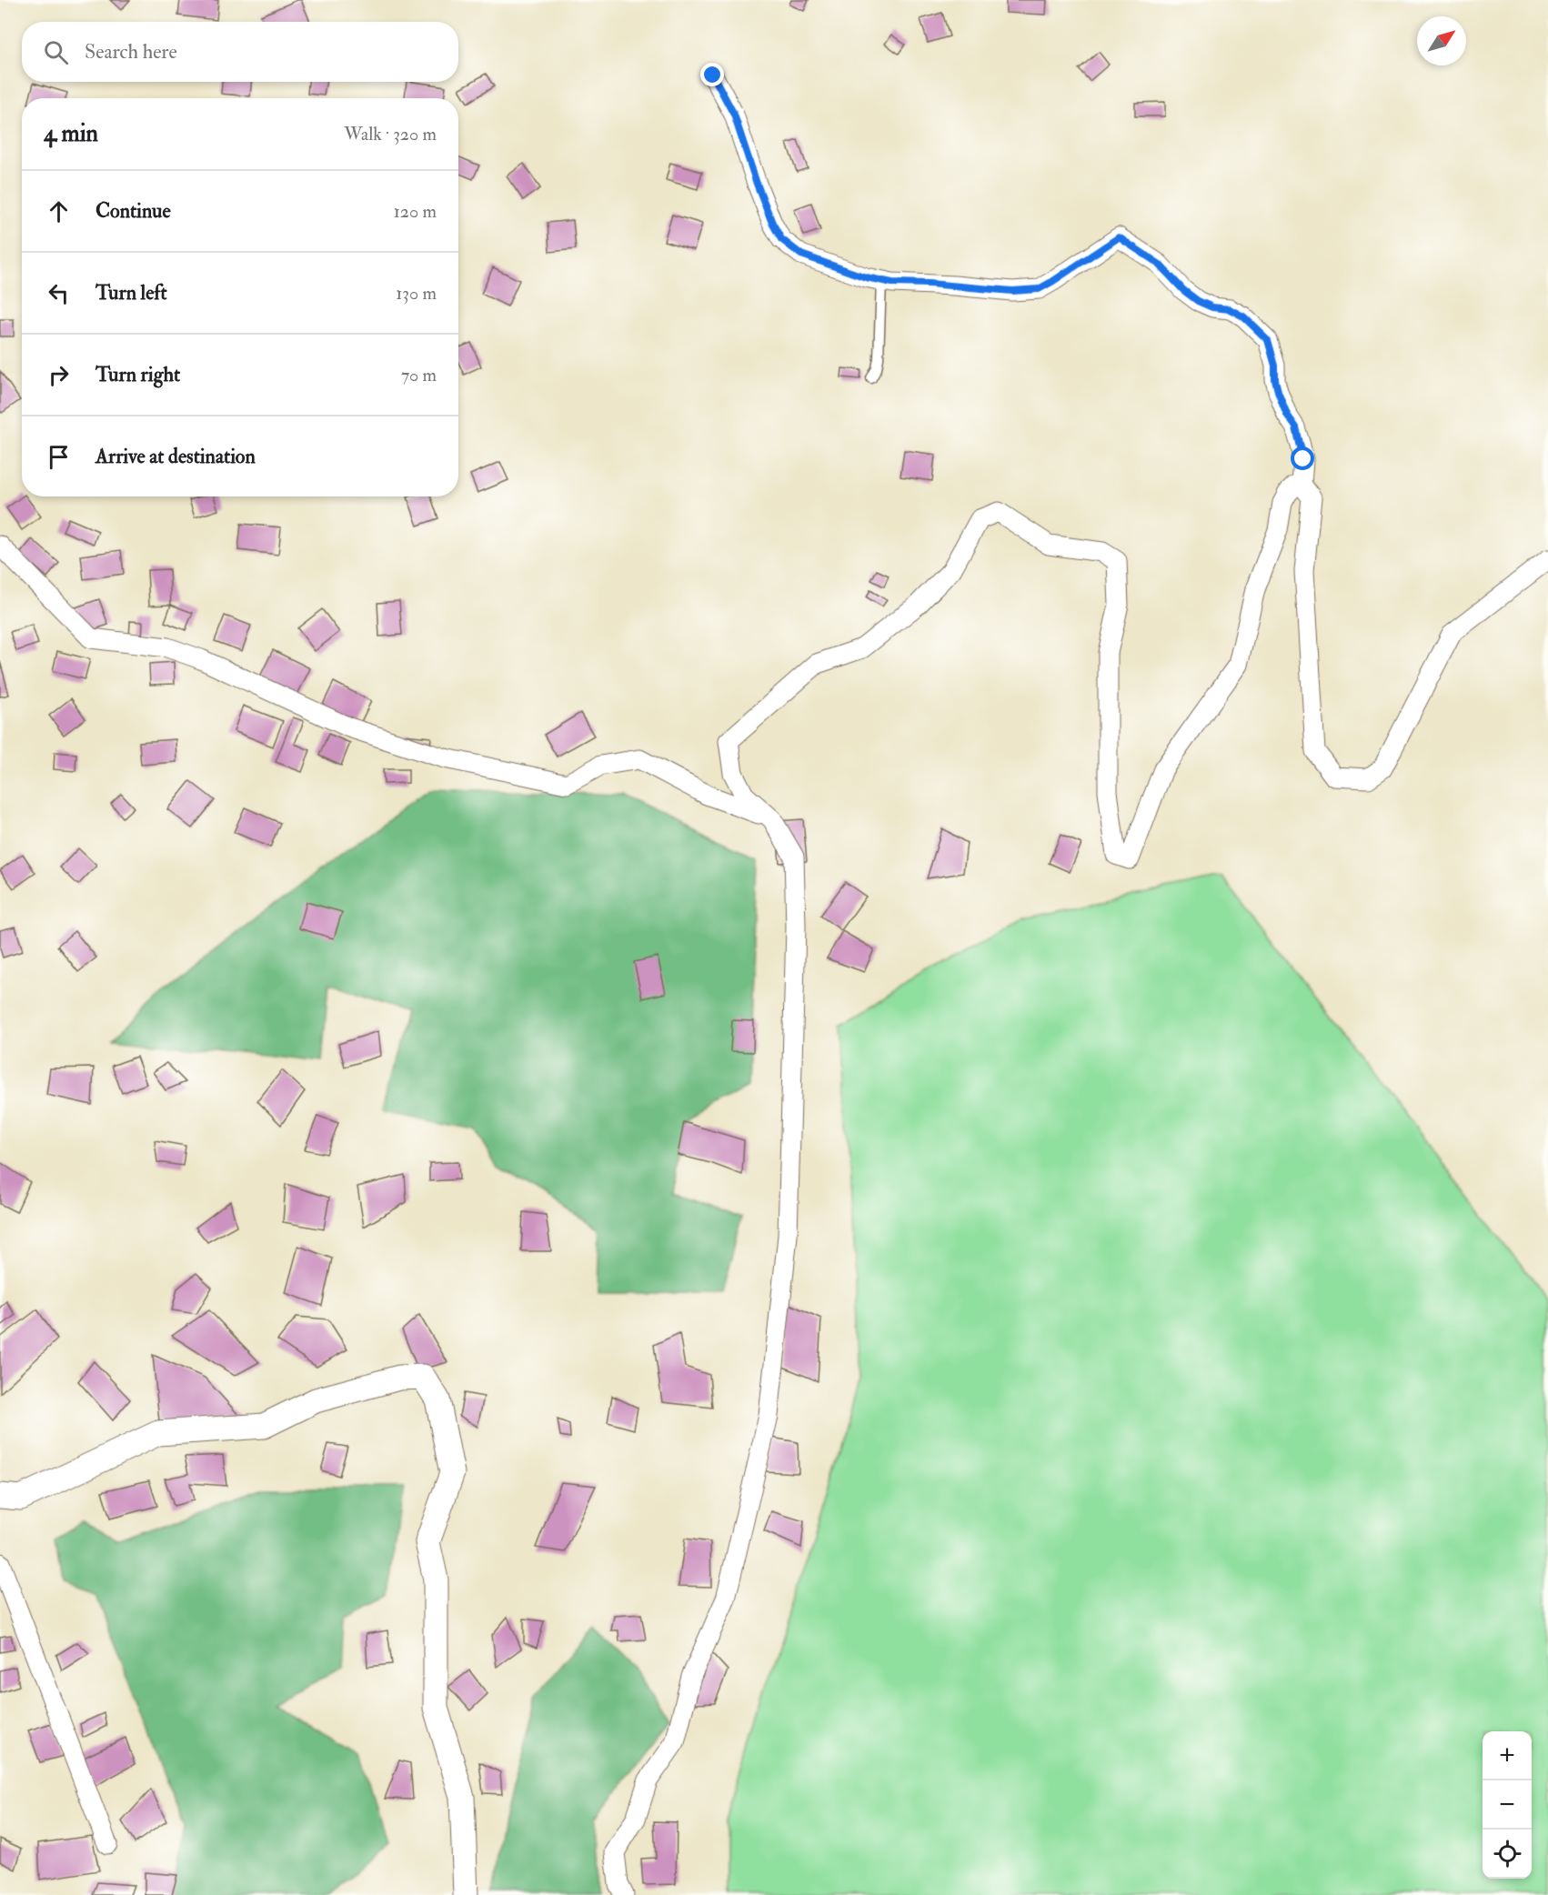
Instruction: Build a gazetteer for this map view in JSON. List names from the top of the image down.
{
  "north": "top right",
  "page": {
    "search": "Search here",
    "heading": ["4 min", "Walk · 320 m"],
    "list": [
      ["Continue", "120 m"],
      ["Turn left", "130 m"],
      ["Turn right", "70 m"],
      "Arrive at destination"
    ],
    "map_buttons": ["+", "−"]
  }
}
